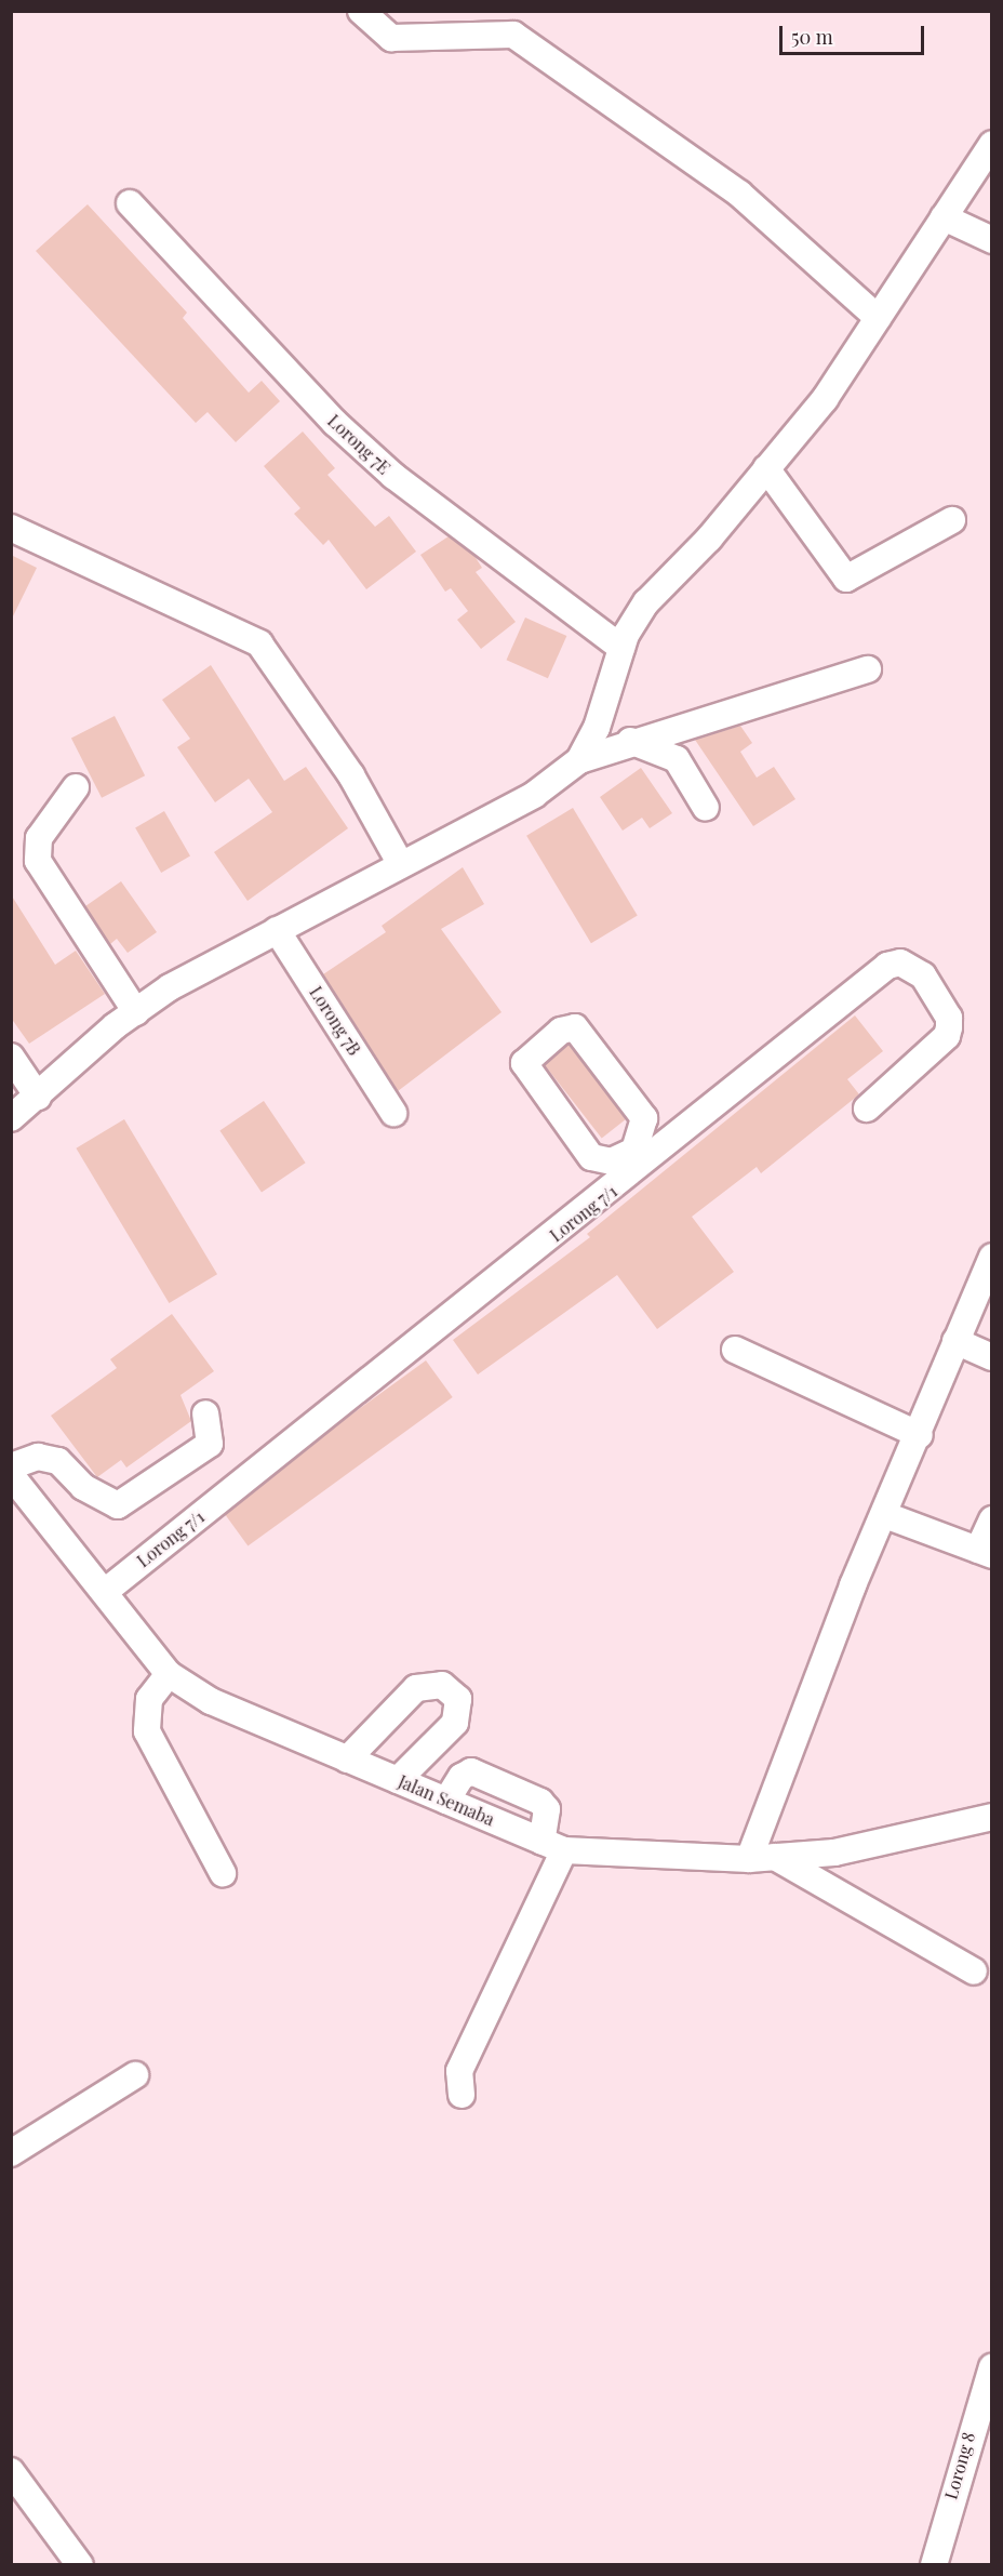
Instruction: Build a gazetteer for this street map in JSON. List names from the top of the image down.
{
  "streets": {
    "street": [
      "Lorong 7E",
      "Lorong 7B",
      "Lorong 7/1",
      "Jalan Semaba",
      "Lorong 8"
    ]
  },
  "crossings": [
    ["Lorong 7/1", "Jalan Semaba"]
  ],
  "scale_bar": "50 m"
}
